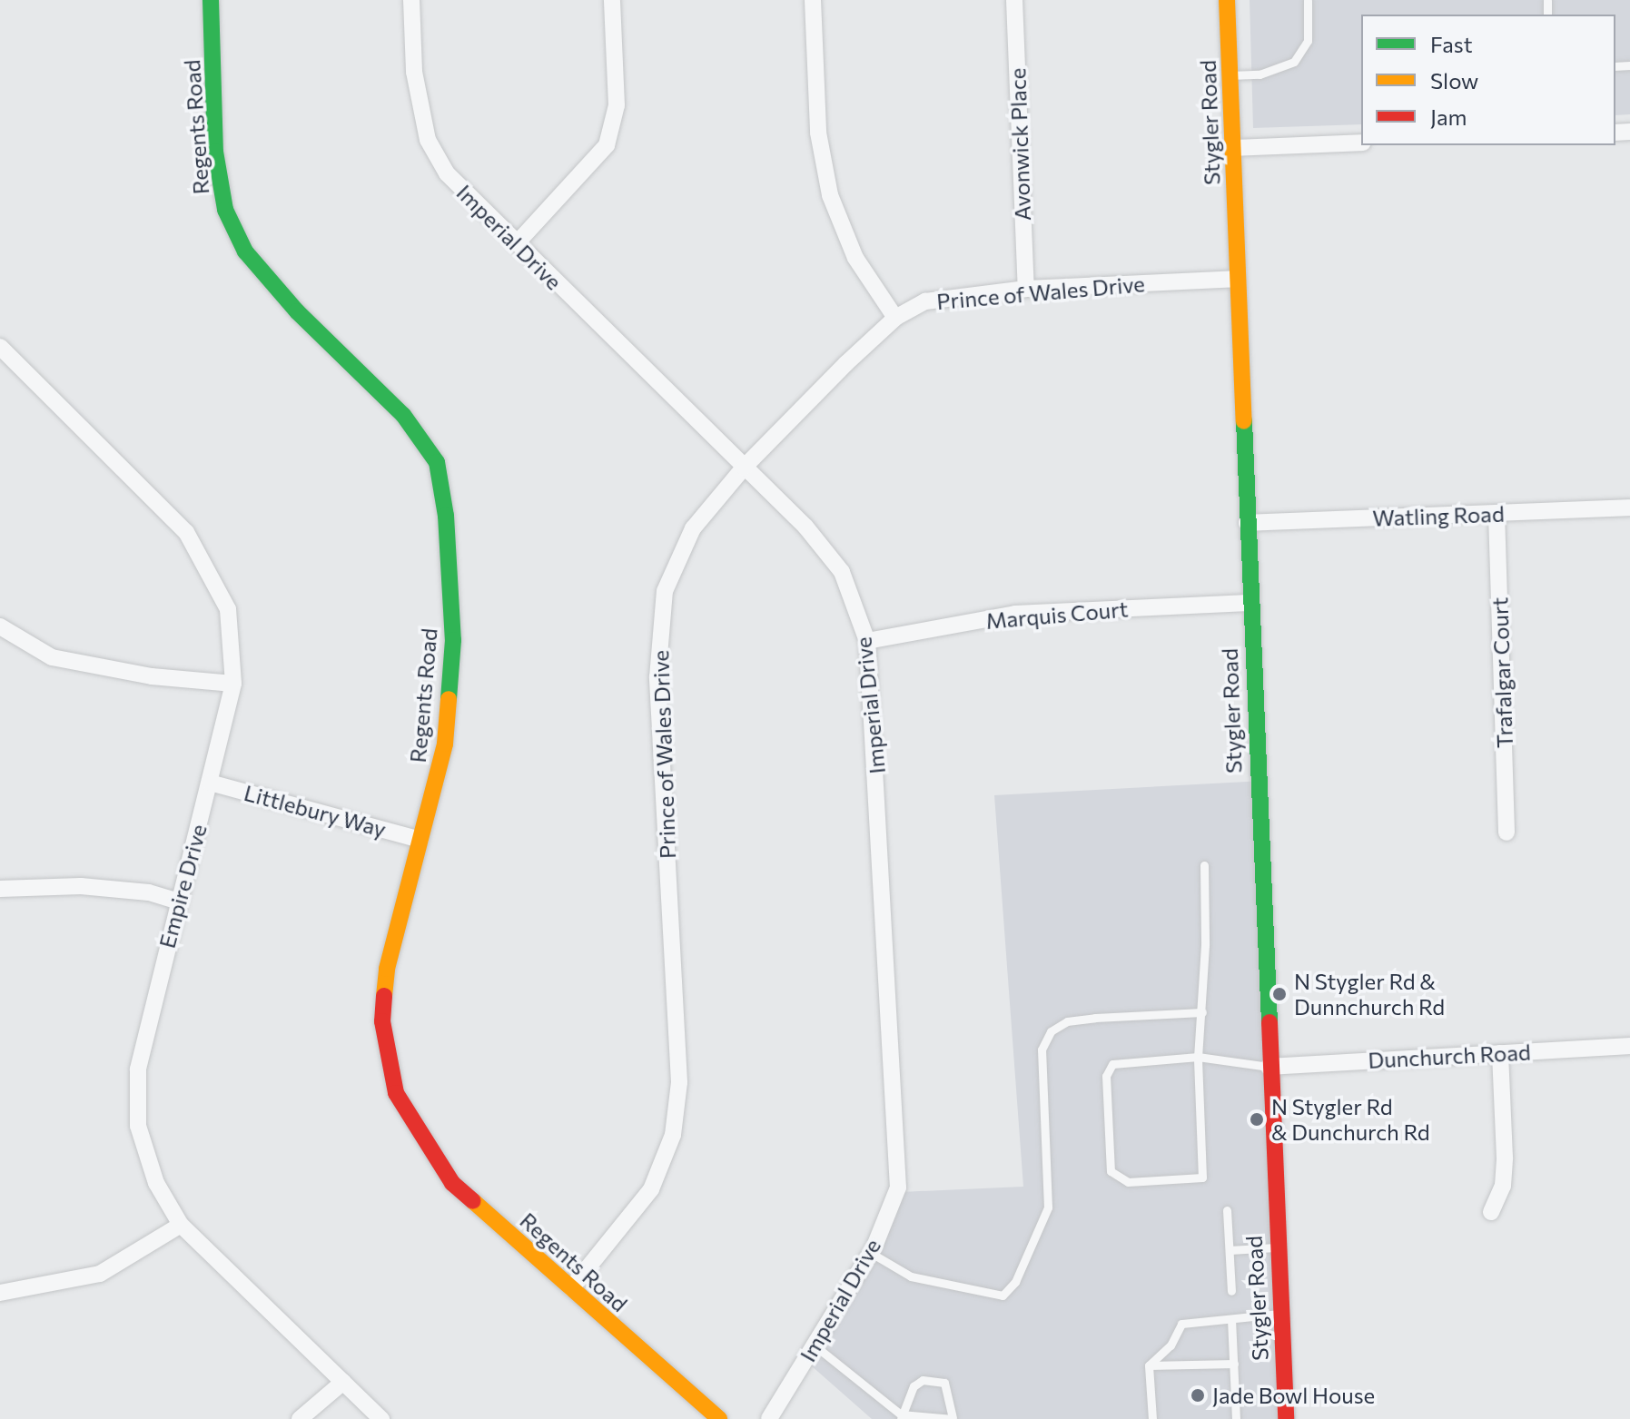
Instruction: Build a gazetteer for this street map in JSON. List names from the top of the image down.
{
  "streets": {
    "street": [
      "Stygler Road",
      "Regents Road",
      "Avonwick Place",
      "Imperial Drive",
      "Prince of Wales Drive",
      "Watling Road",
      "Marquis Court",
      "Trafalgar Court",
      "Littlebury Way",
      "Empire Drive",
      "Dunchurch Road"
    ]
  },
  "crossings": [
    ["Stygler Road", "Prince of Wales Drive"],
    ["Stygler Road", "Watling Road"],
    ["Stygler Road", "Marquis Court"],
    ["Stygler Road", "Dunchurch Road"],
    ["Regents Road", "Prince of Wales Drive"],
    ["Regents Road", "Littlebury Way"],
    ["Avonwick Place", "Prince of Wales Drive"],
    ["Imperial Drive", "Prince of Wales Drive"],
    ["Imperial Drive", "Marquis Court"],
    ["Watling Road", "Trafalgar Court"],
    ["Littlebury Way", "Empire Drive"]
  ],
  "places": ["N Stygler Rd & Dunnchurch Rd", "N Stygler Rd & Dunchurch Rd", "Jade Bowl House"],
  "legend": ["Fast", "Slow", "Jam"]
}
